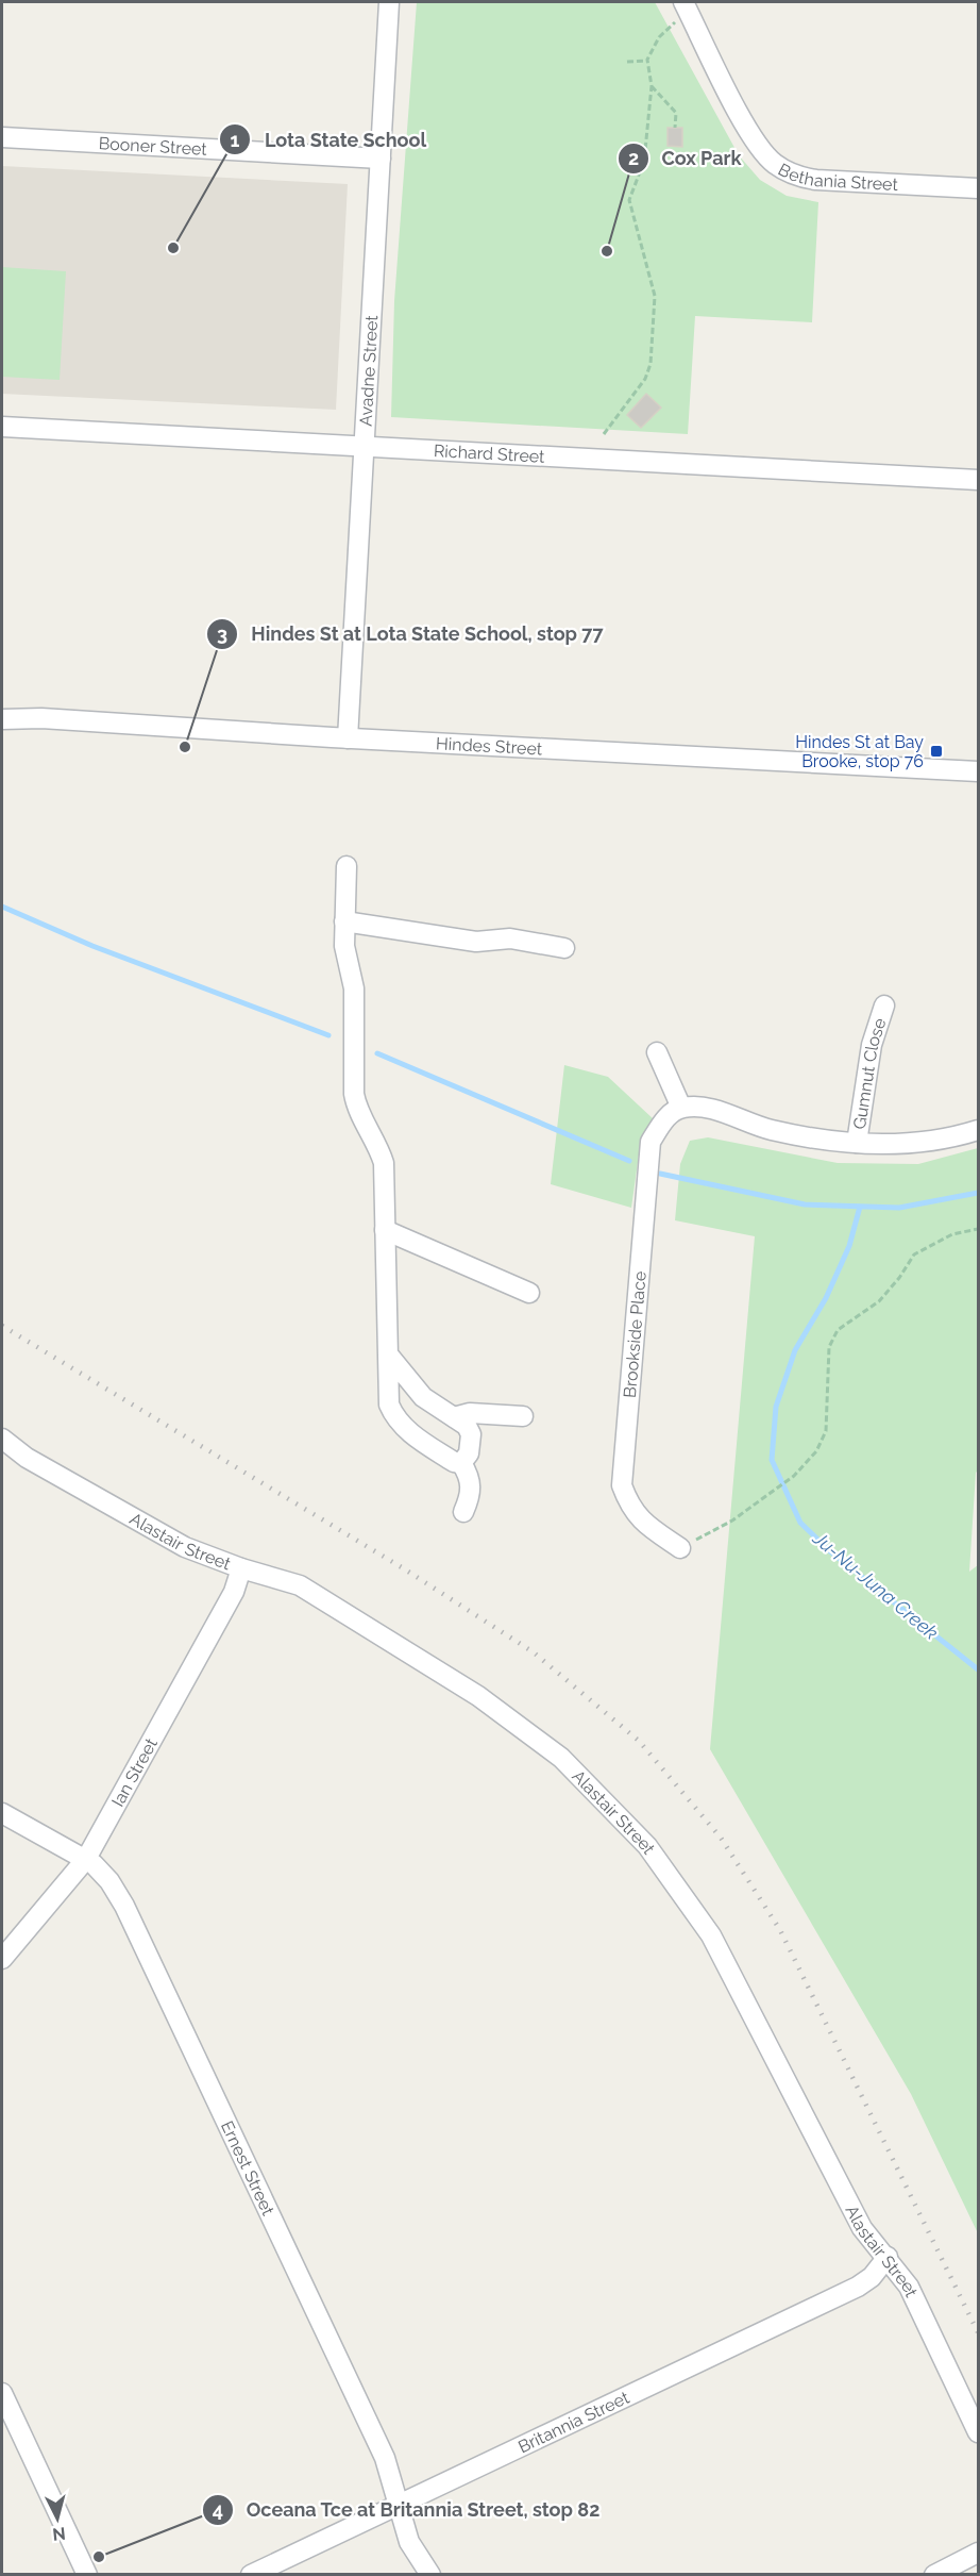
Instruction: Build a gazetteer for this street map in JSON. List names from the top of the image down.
{
  "streets": {
    "street": [
      "Booner Street",
      "Bethania Street",
      "Avadne Street",
      "Richard Street",
      "Hindes Street",
      "Gumnut Close",
      "Brookside Place",
      "Alastair Street",
      "Ian Street",
      "Ernest Street",
      "Britannia Street"
    ]
  },
  "crossings": [
    ["Booner Street", "Avadne Street"],
    ["Avadne Street", "Richard Street"],
    ["Avadne Street", "Hindes Street"],
    ["Alastair Street", "Ian Street"],
    ["Alastair Street", "Britannia Street"],
    ["Ian Street", "Ernest Street"],
    ["Ernest Street", "Britannia Street"]
  ],
  "water": ["Ju-Nu-Juna Creek"],
  "places": {
    "other": [
      "Lota State School",
      "Cox Park",
      "Hindes St at Lota State School, stop 77",
      "Oceana Tce at Britannia Street, stop 82"
    ],
    "transit": ["Hindes St at Bay Brooke, stop 76"]
  },
  "north": "bottom"
}
